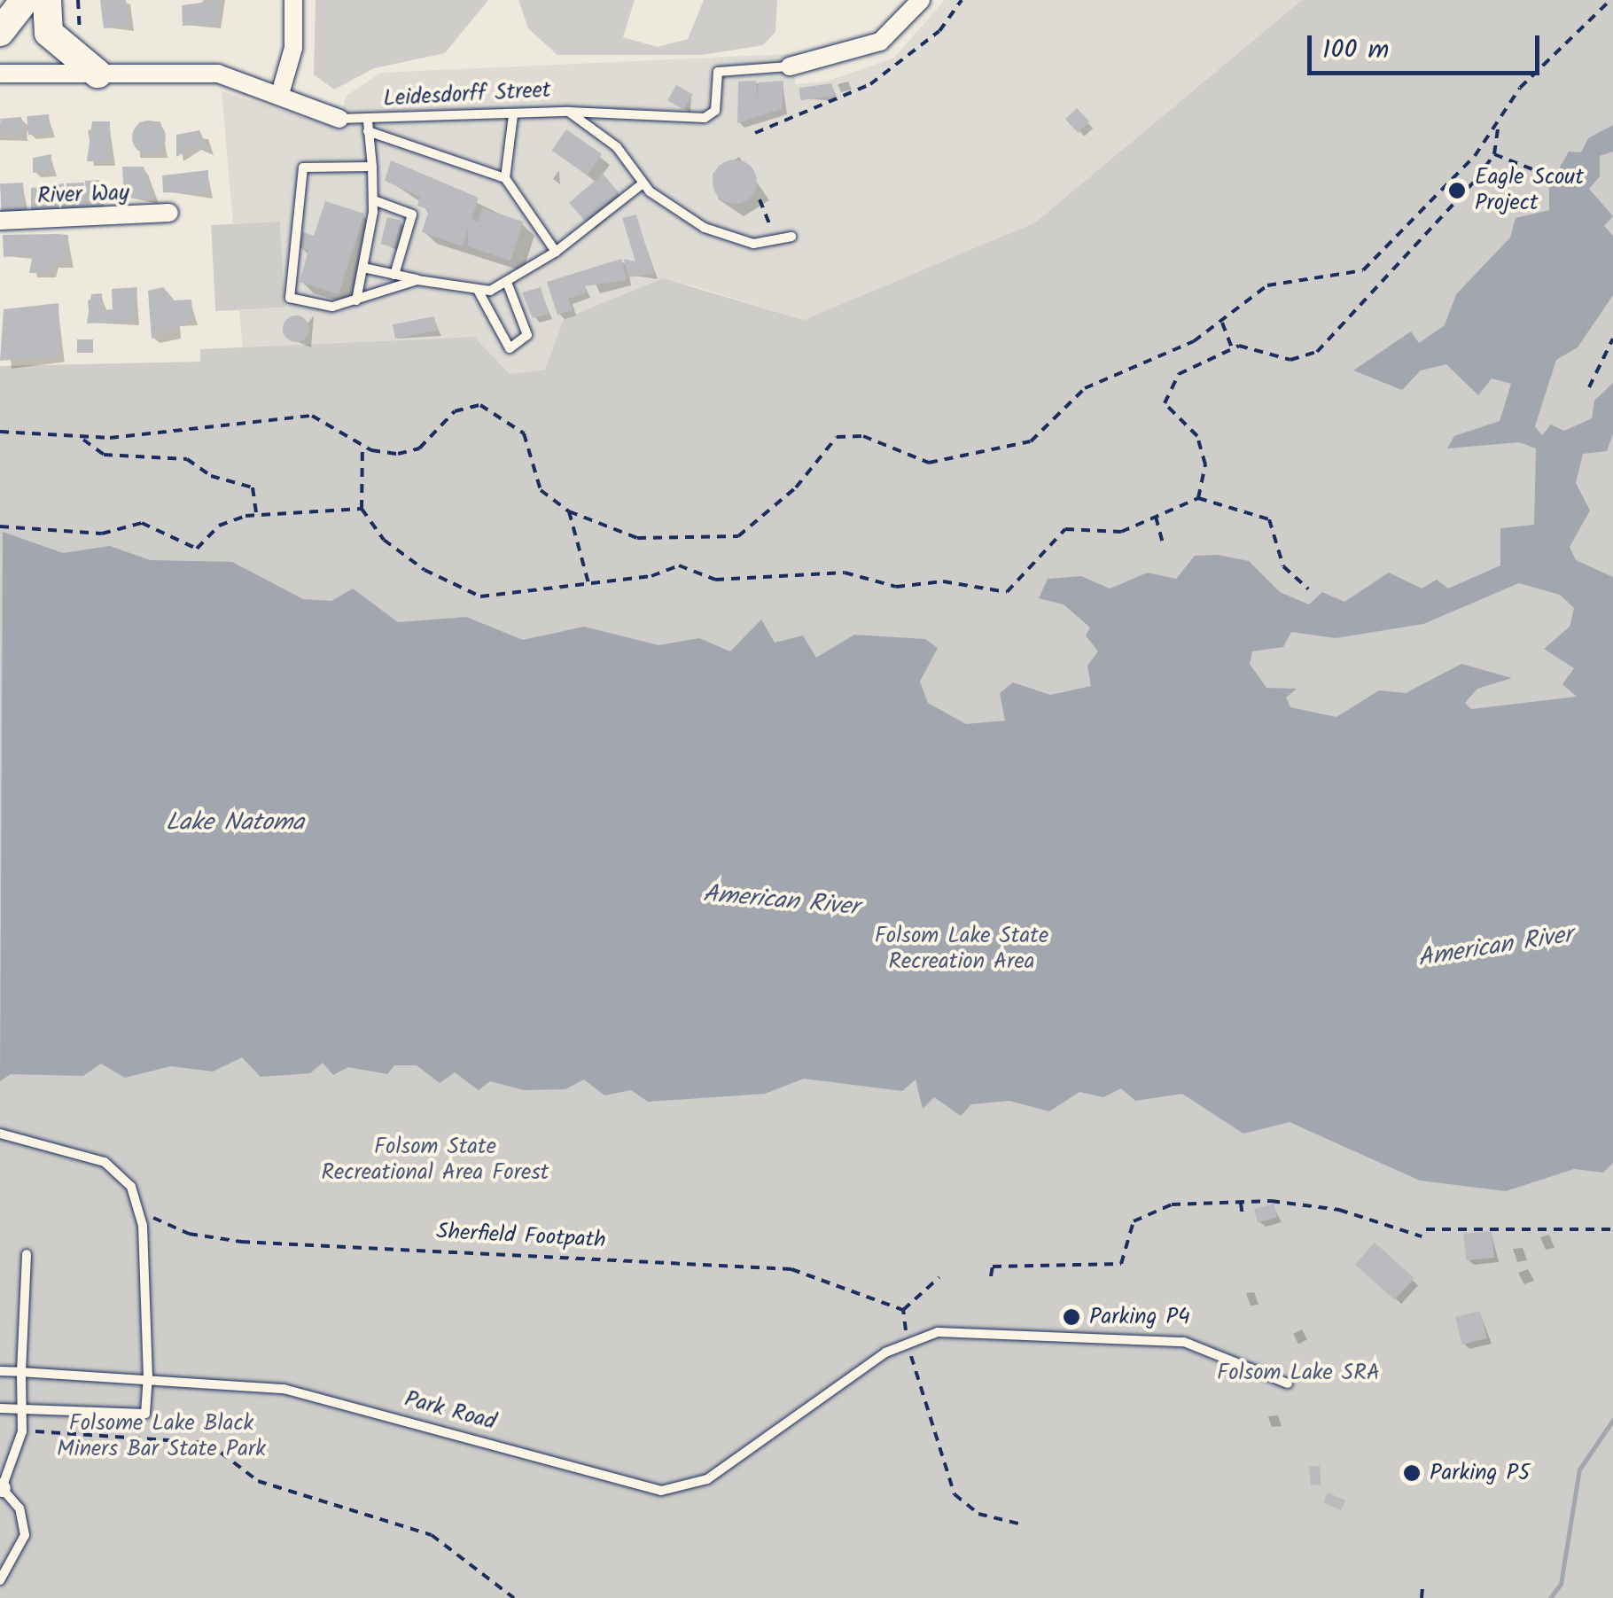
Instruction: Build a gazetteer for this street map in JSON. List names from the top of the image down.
{
  "streets": {
    "street": ["Leidesdorff Street", "River Way"],
    "lane": ["Park Road"],
    "path": ["Sherfield Footpath"]
  },
  "water": ["Lake Natoma", "American River"],
  "parks": [
    "Folsom Lake State Recreation Area",
    "Folsom State Recreational Area Forest",
    "Folsom Lake SRA",
    "Folsome Lake Black Miners Bar State Park"
  ],
  "places": ["Eagle Scout Project", "Parking P4", "Parking P5"],
  "scale_bar": "100 m"
}
